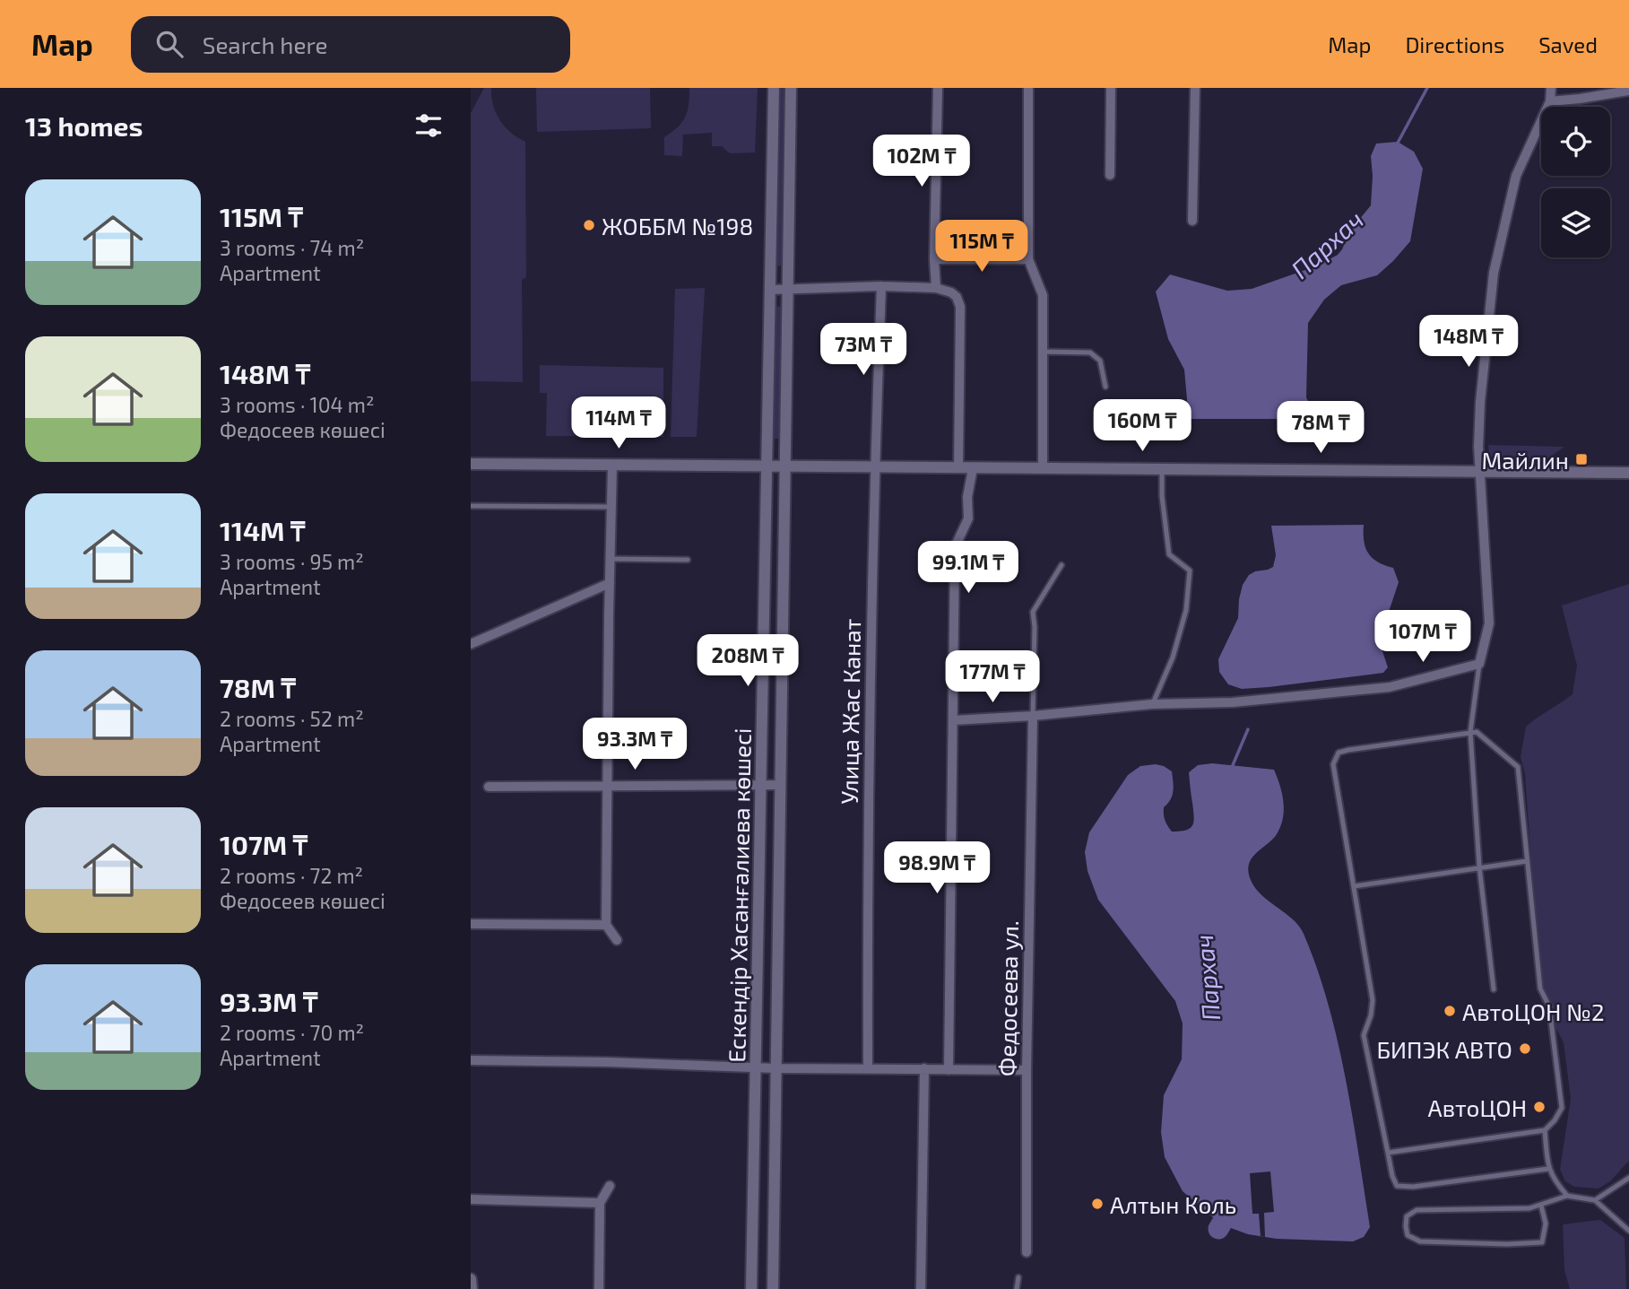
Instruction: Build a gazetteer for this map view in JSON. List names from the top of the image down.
{
  "streets": {
    "street": ["Улица Жас Канат", "Ескендір Хасанғалиева көшесі", "Федосеева ул."]
  },
  "water": ["Пархач"],
  "places": {
    "other": [
      "ЖОББМ №198",
      "АвтоЦОН №2",
      "БИПЭК АВТО",
      "АвтоЦОН",
      "Алтын Коль"
    ],
    "transit": ["Майлин"]
  },
  "page": {
    "header": "Map",
    "search": "Search here",
    "nav": ["Map", "Directions", "Saved"],
    "heading": "13 homes",
    "price": [
      "102M ₸",
      "115M ₸",
      "148M ₸",
      "73M ₸",
      "114M ₸",
      "160M ₸",
      "78M ₸",
      "99.1M ₸",
      "107M ₸",
      "208M ₸",
      "177M ₸",
      "93.3M ₸",
      "98.9M ₸"
    ],
    "list": [
      {
        "name": "115M ₸",
        "note": "3 rooms · 74 m² · Apartment"
      },
      {
        "name": "148M ₸",
        "note": "3 rooms · 104 m² · Федосеев көшесі"
      },
      {
        "name": "114M ₸",
        "note": "3 rooms · 95 m² · Apartment"
      },
      {
        "name": "78M ₸",
        "note": "2 rooms · 52 m² · Apartment"
      },
      {
        "name": "107M ₸",
        "note": "2 rooms · 72 m² · Федосеев көшесі"
      },
      {
        "name": "93.3M ₸",
        "note": "2 rooms · 70 m² · Apartment"
      }
    ]
  }
}
